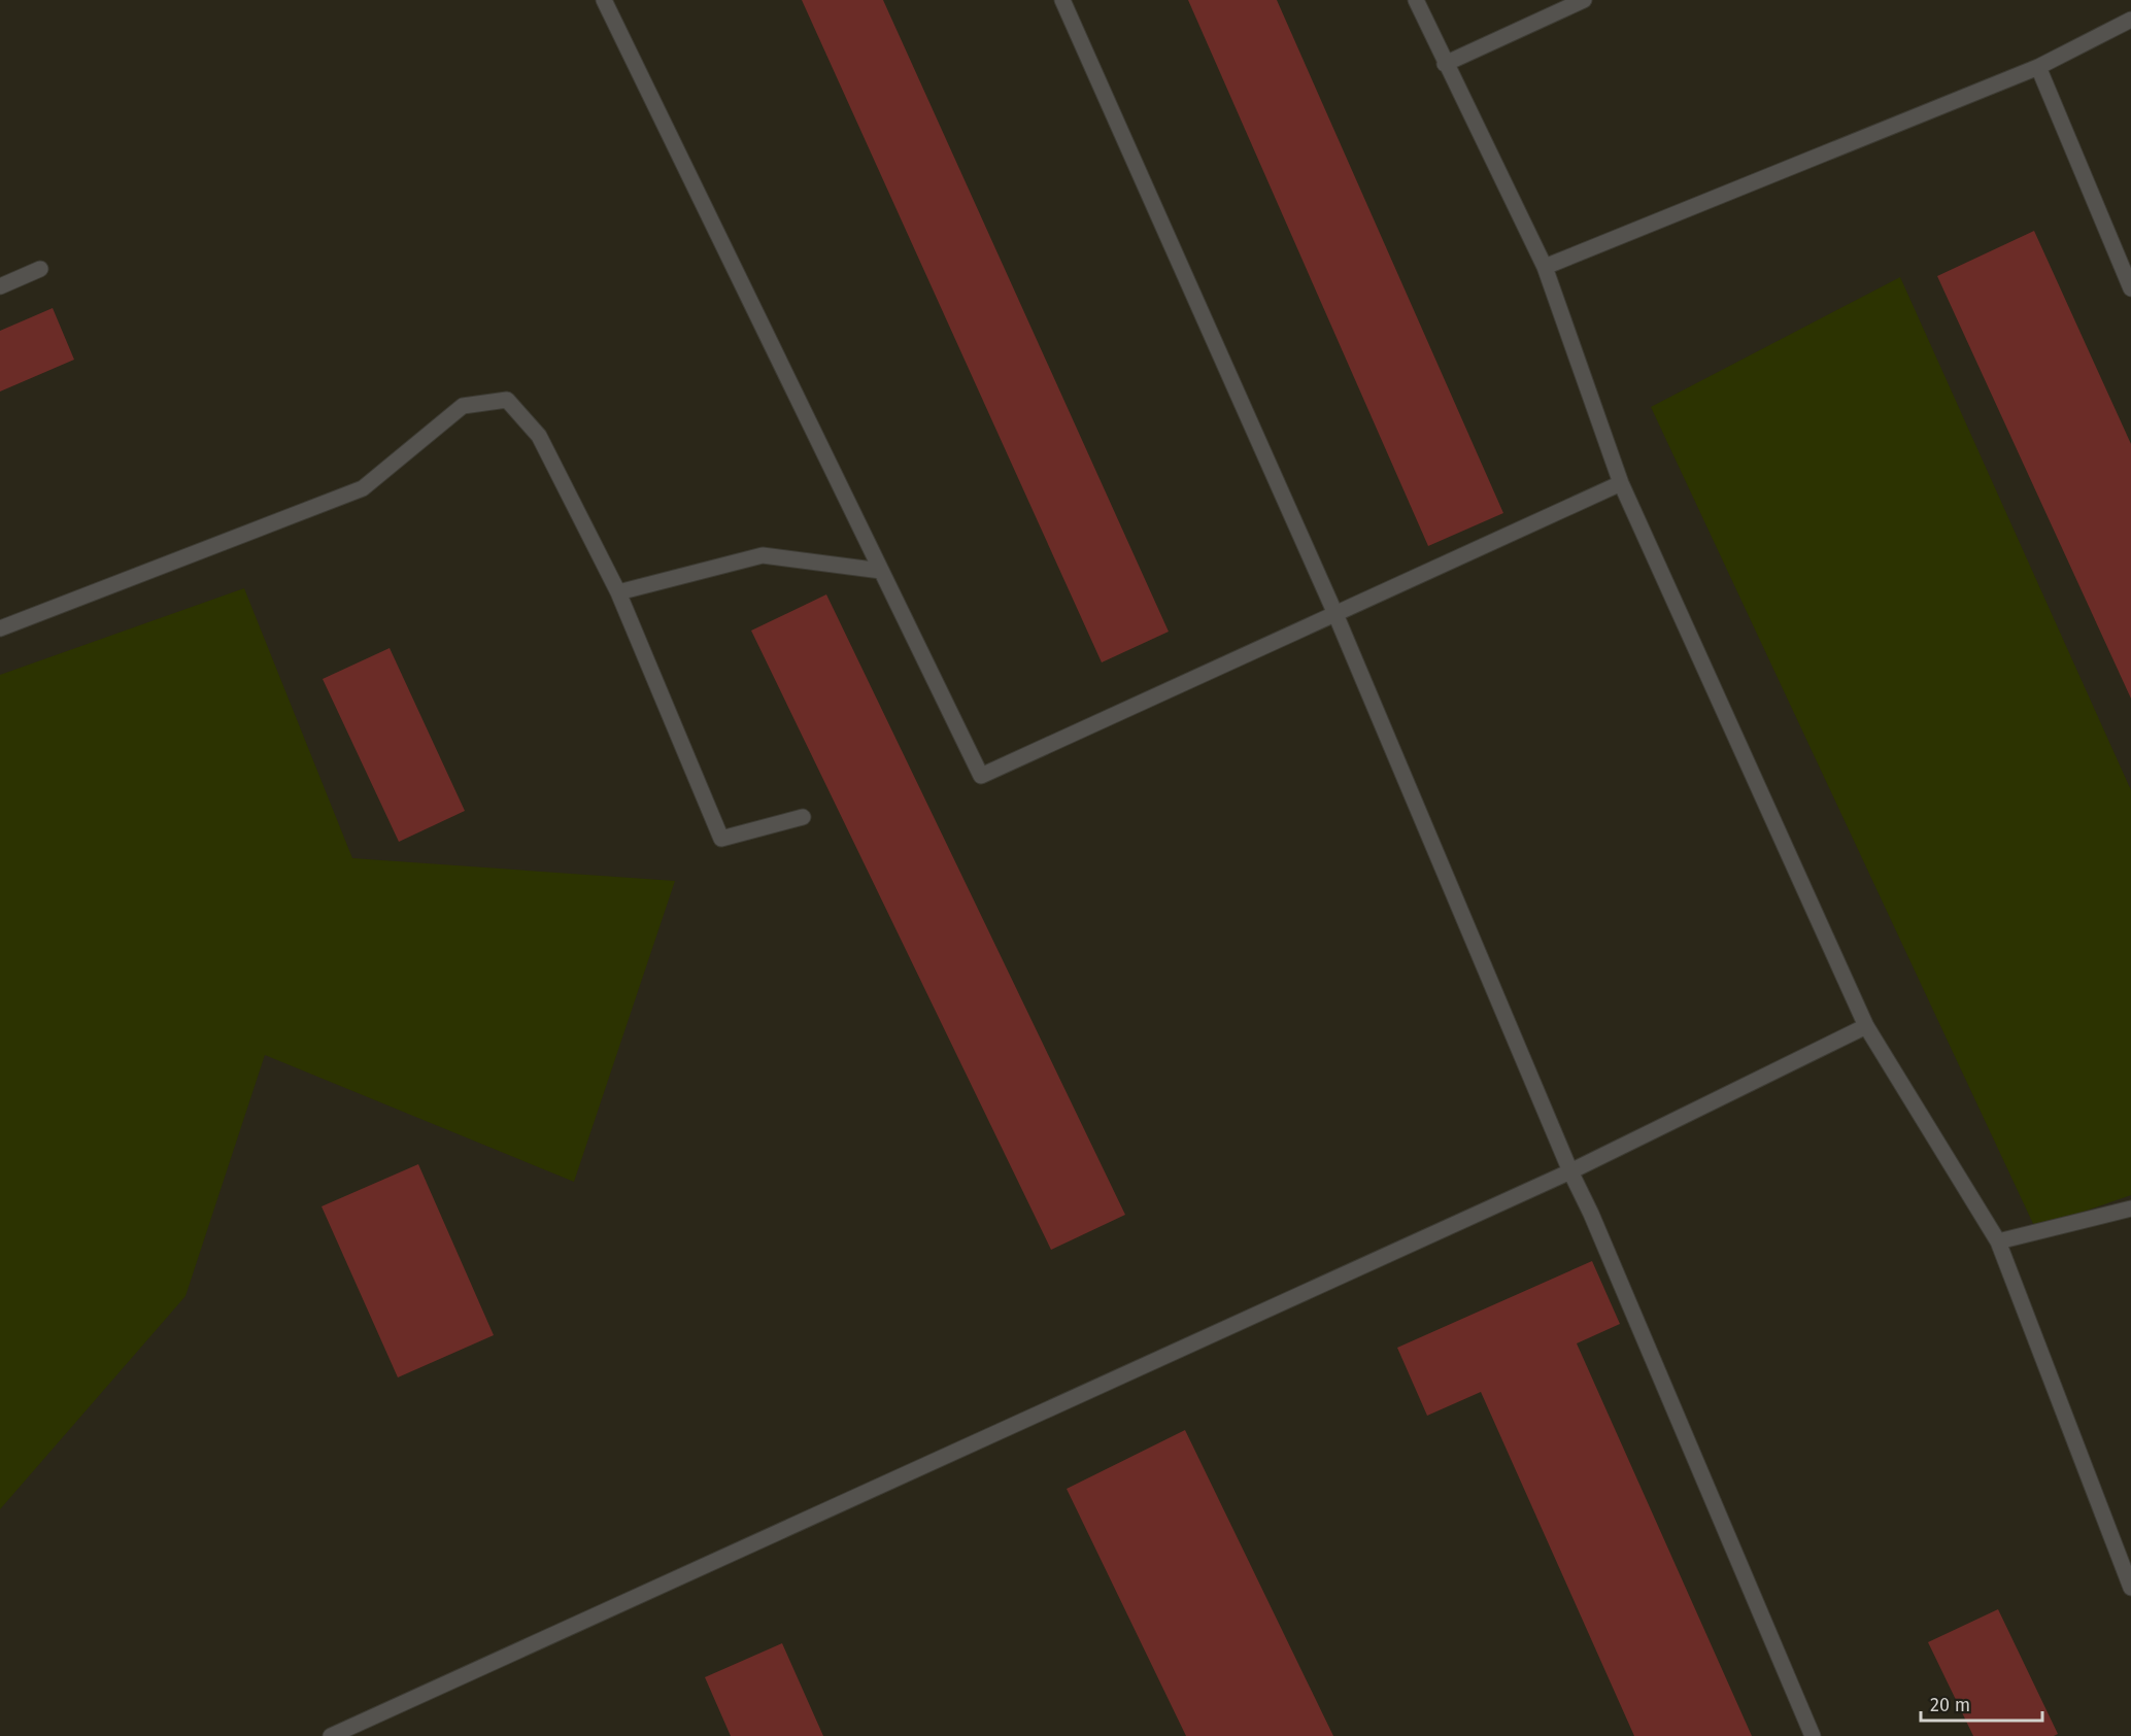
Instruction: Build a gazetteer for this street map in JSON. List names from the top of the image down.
{
  "scale_bar": "20 m"
}
